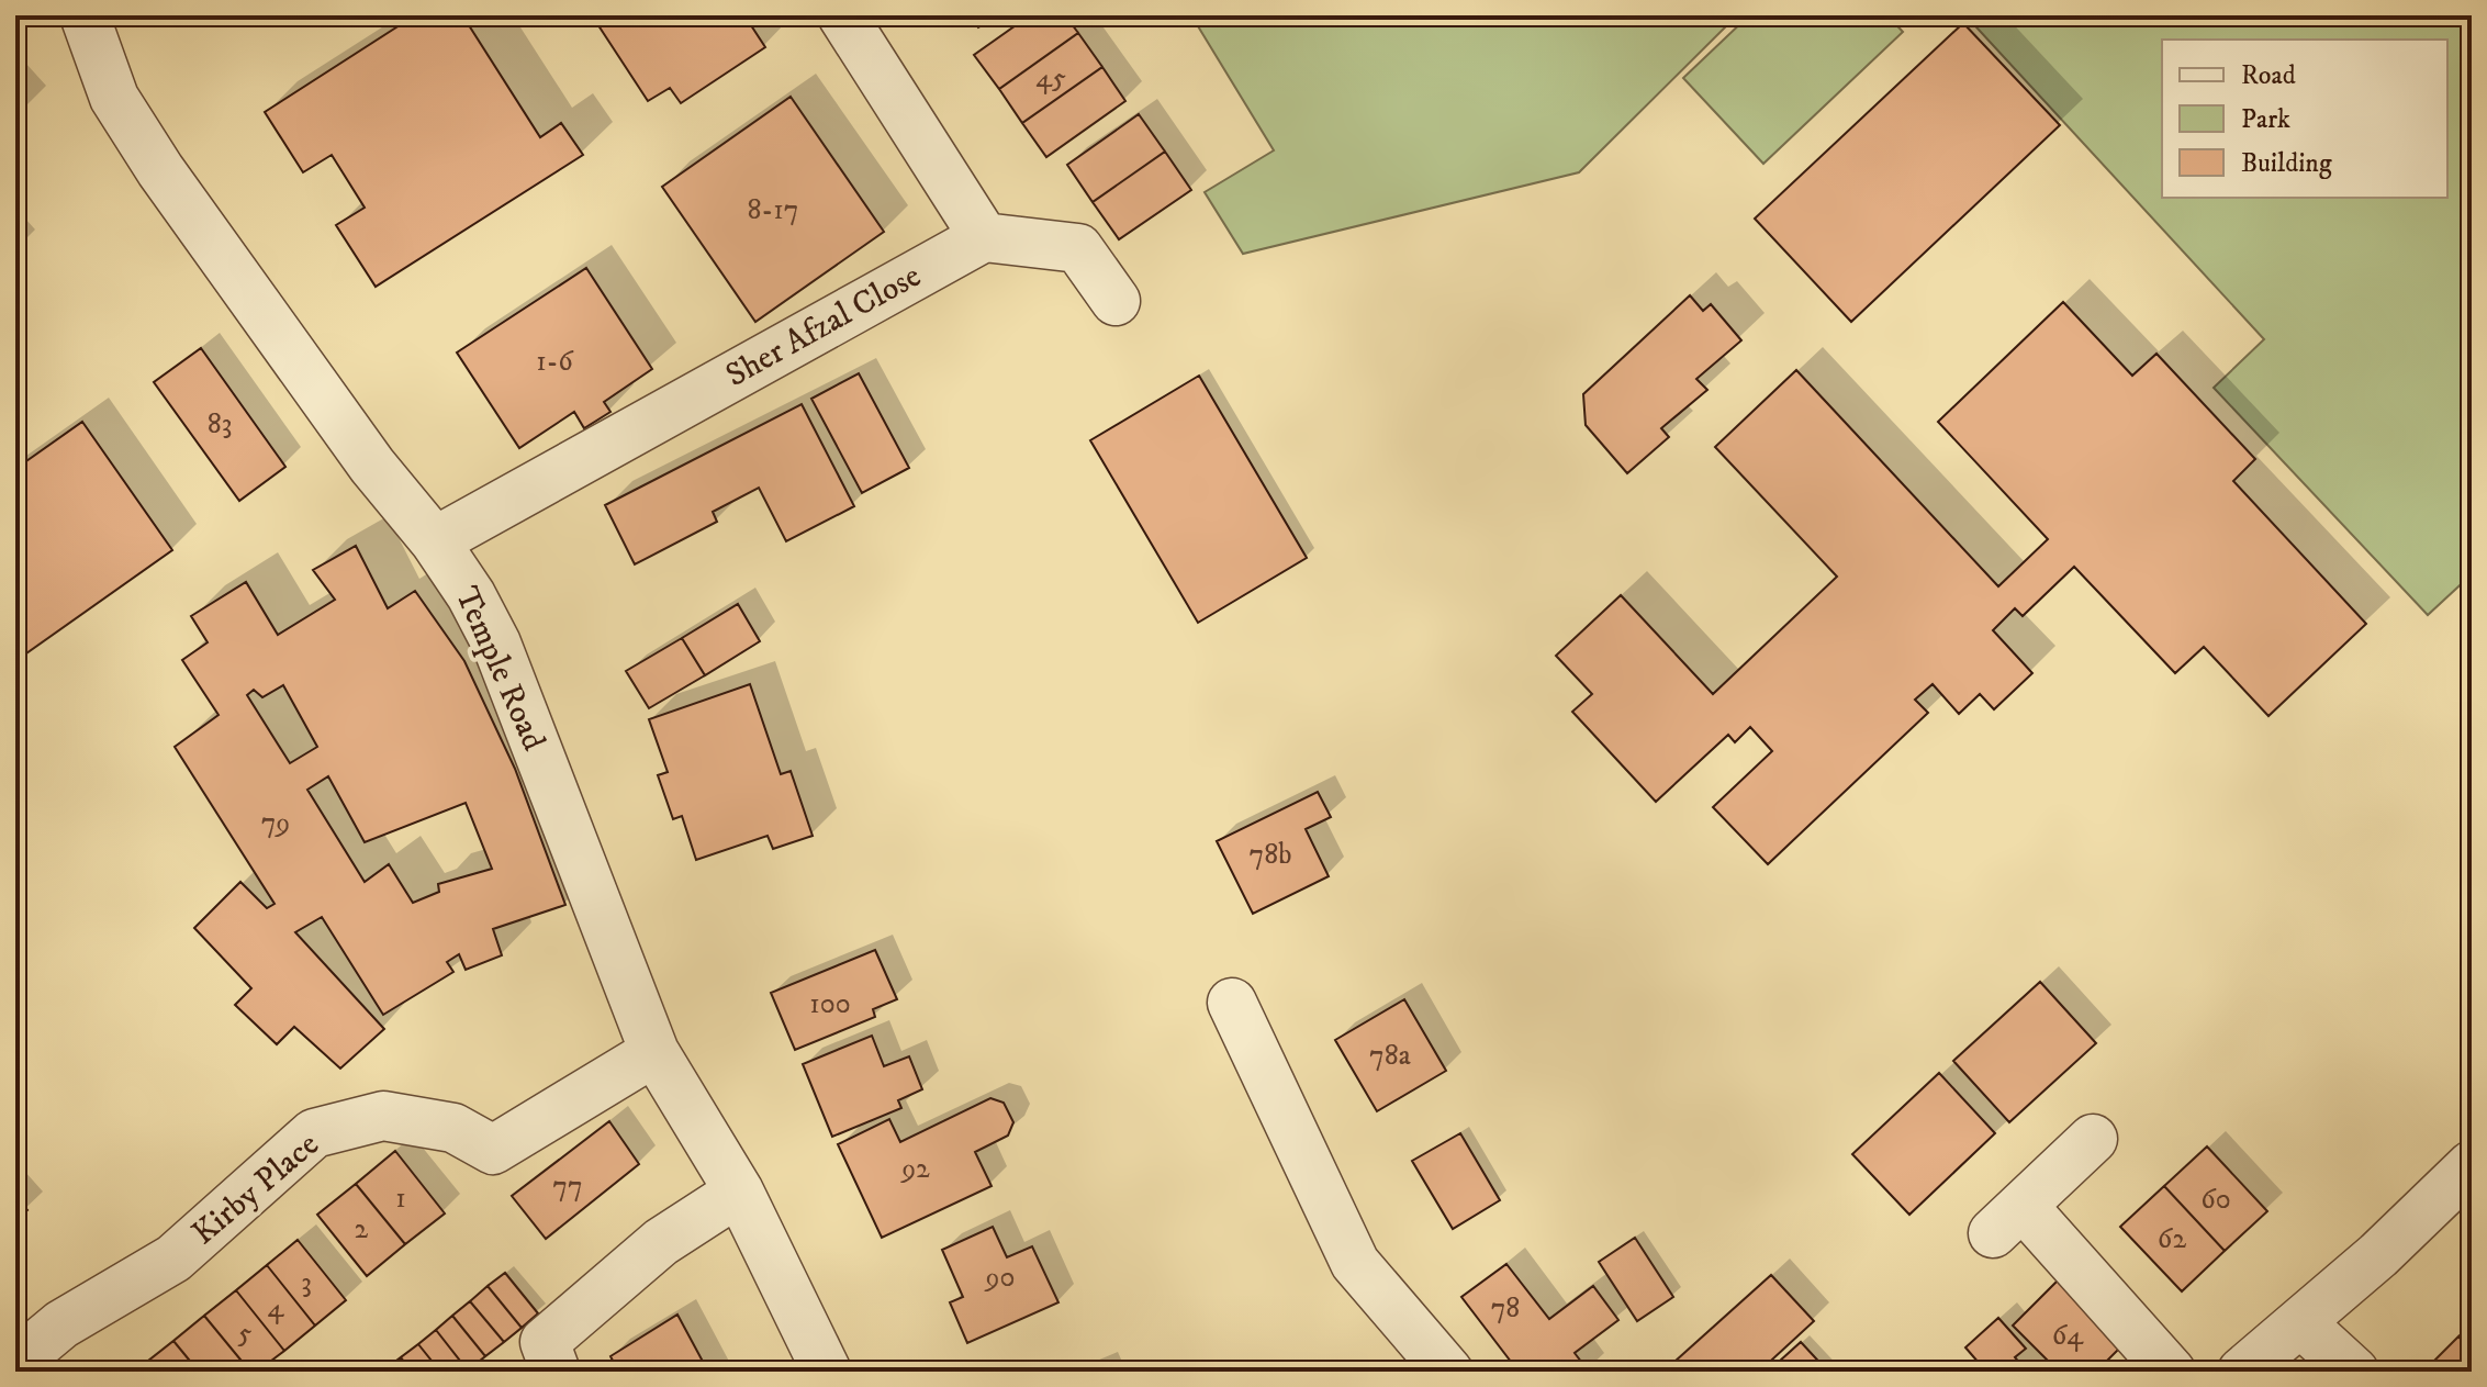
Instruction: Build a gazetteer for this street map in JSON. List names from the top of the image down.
{
  "streets": {
    "street": ["Sher Afzal Close", "Temple Road", "Kirby Place"]
  },
  "crossings": [
    ["Sher Afzal Close", "Temple Road"],
    ["Temple Road", "Kirby Place"]
  ],
  "house_numbers": [
    "45",
    "8-17",
    "1-6",
    "83",
    "79",
    "78b",
    "100",
    "78a",
    "92",
    "77",
    "1",
    "60",
    "2",
    "62",
    "90",
    "3",
    "4",
    "78",
    "5",
    "64"
  ],
  "legend": ["Road", "Park", "Building"]
}
